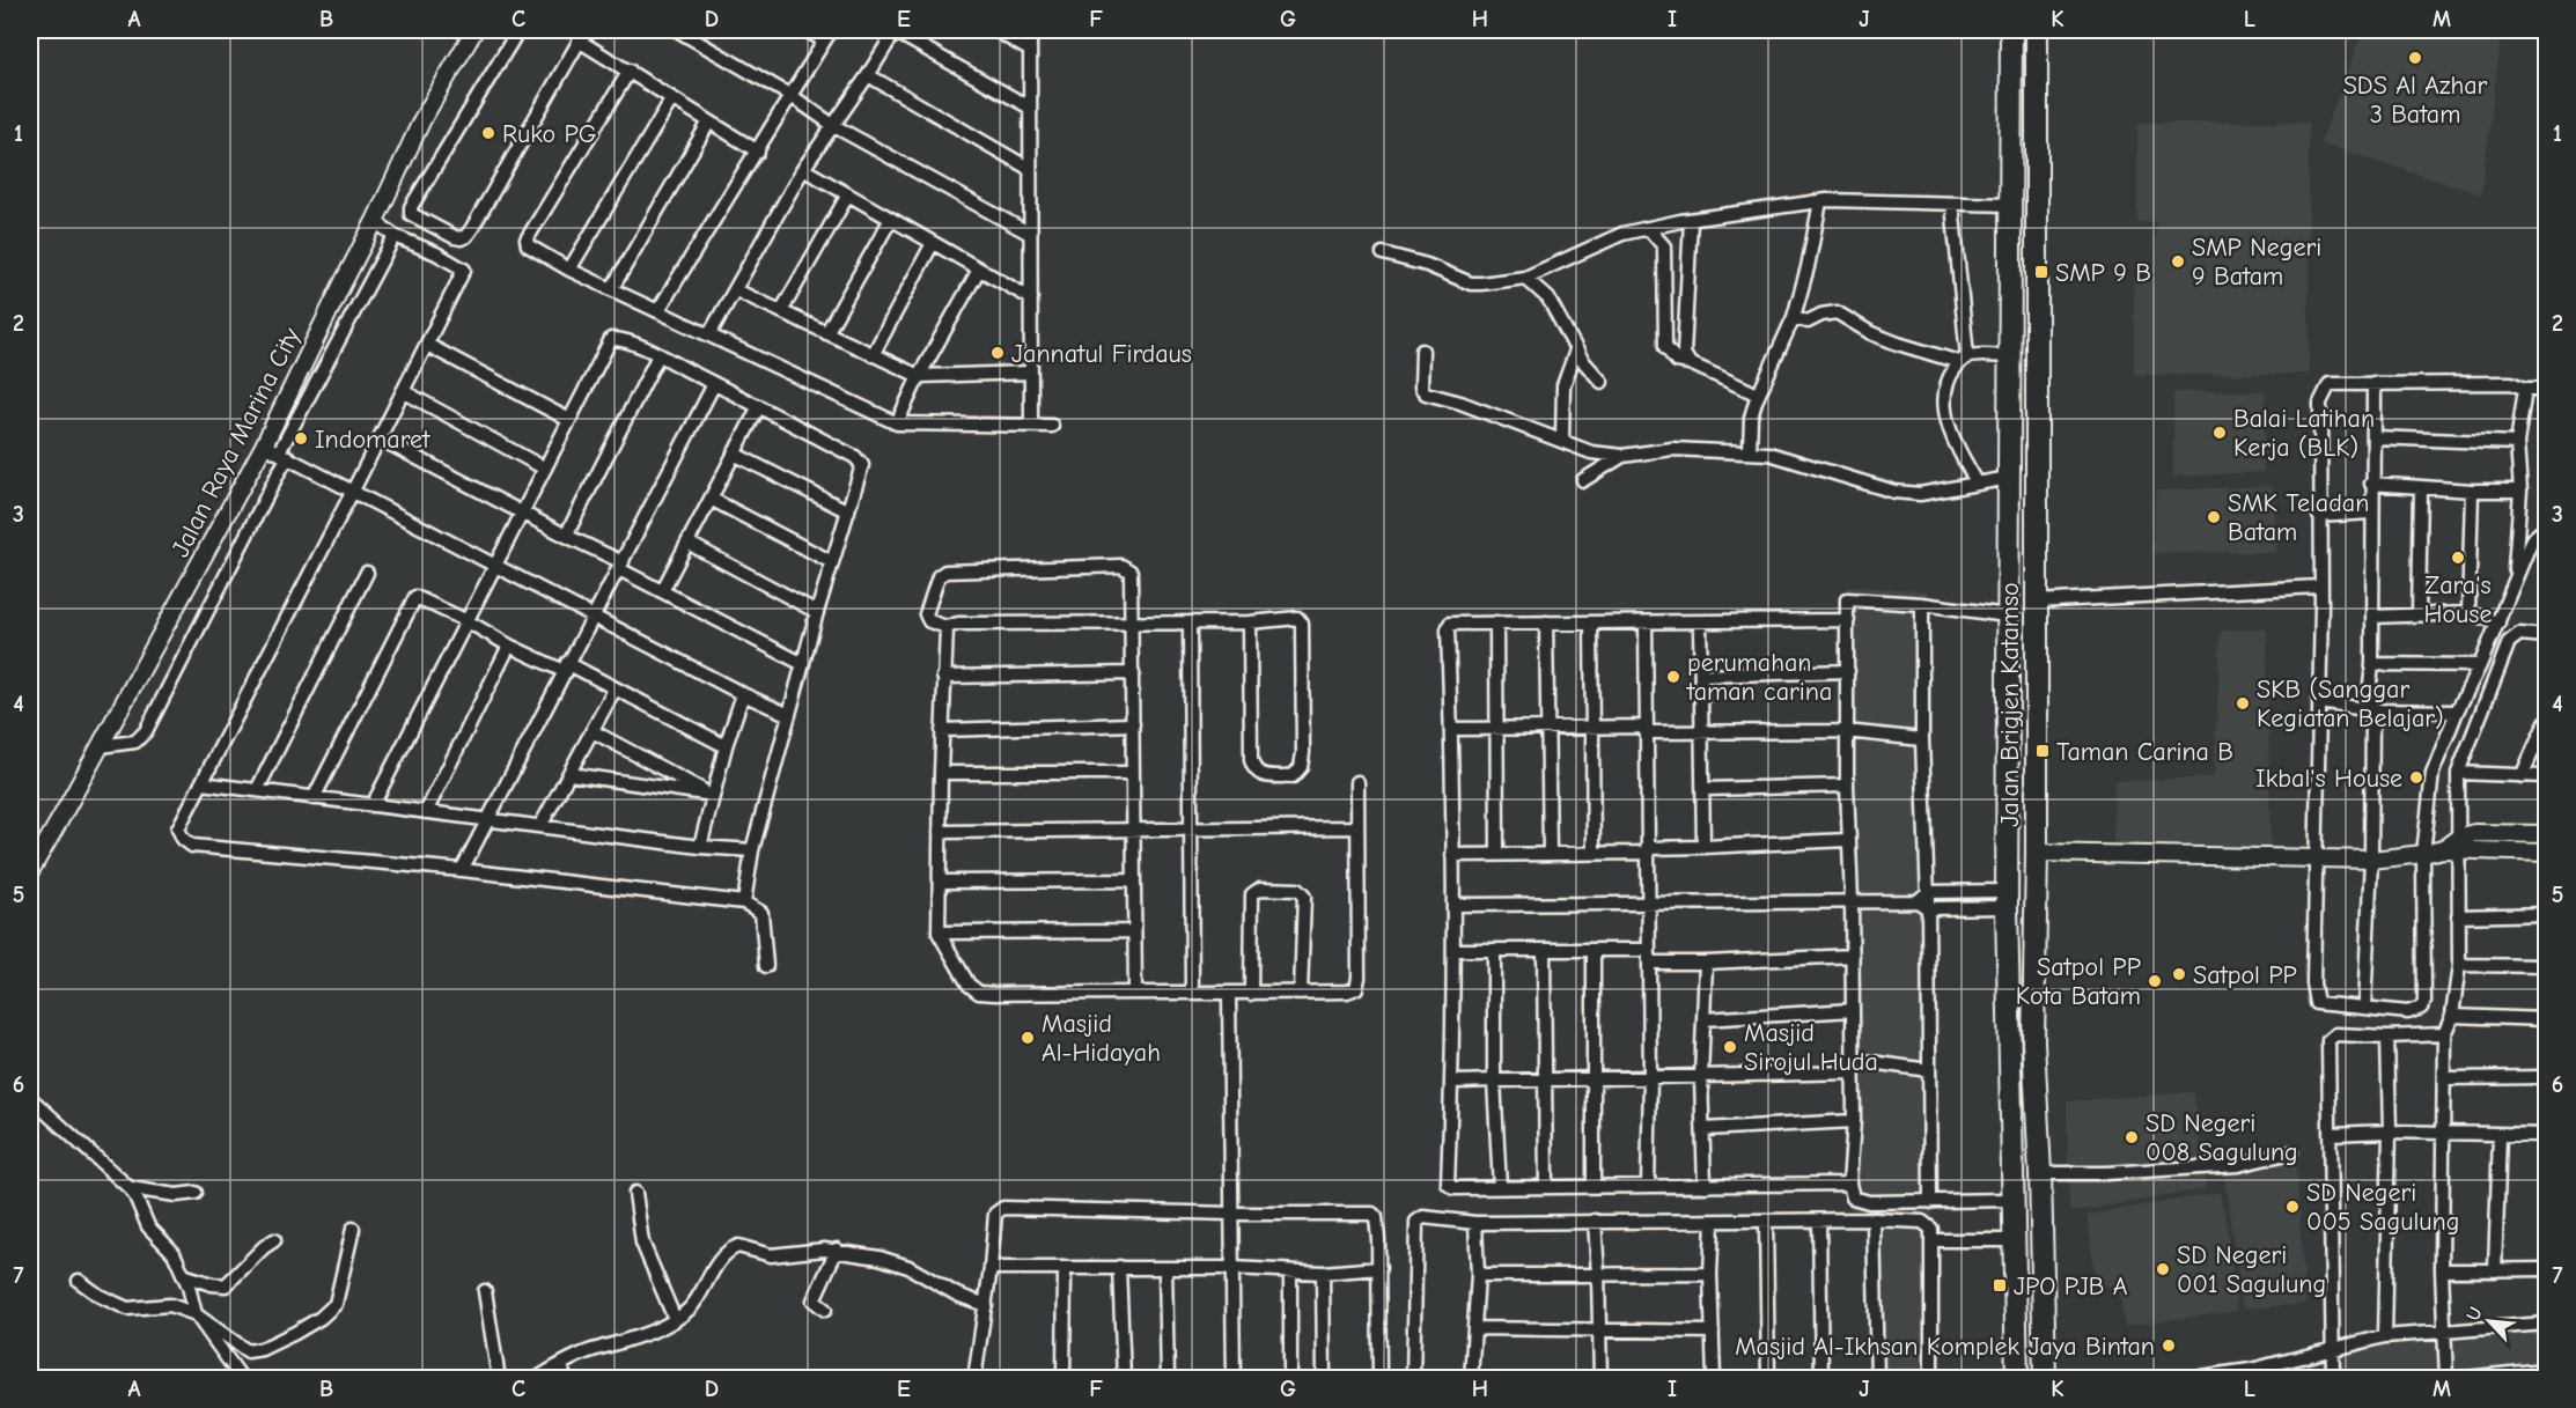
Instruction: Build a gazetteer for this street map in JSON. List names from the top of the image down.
{
  "streets": {
    "highway": ["Jalan Brigjen Katamso"],
    "main road": ["Jalan Raya Marina City"]
  },
  "places": {
    "other": [
      "SDS Al Azhar 3 Batam",
      "Ruko PG",
      "SMP Negeri 9 Batam",
      "Jannatul Firdaus",
      "Balai Latihan Kerja (BLK)",
      "Indomaret",
      "SMK Teladan Batam",
      "Zara's House",
      "perumahan taman carina",
      "SKB (Sanggar Kegiatan Belajar)",
      "Ikbal's House",
      "Satpol PP",
      "Satpol PP Kota Batam",
      "Masjid Al-Hidayah",
      "Masjid Sirojul Huda",
      "SD Negeri 008 Sagulung",
      "SD Negeri 005 Sagulung",
      "SD Negeri 001 Sagulung",
      "Masjid Al-Ikhsan Komplek Jaya Bintan"
    ],
    "transit": ["SMP 9 B", "Taman Carina B", "JPO PJB A"]
  },
  "north": "top left",
  "grid": {
    "columns": [
      "A",
      "B",
      "C",
      "D",
      "E",
      "F",
      "G",
      "H",
      "I",
      "J",
      "K",
      "L",
      "M"
    ],
    "rows": [
      "1",
      "2",
      "3",
      "4",
      "5",
      "6",
      "7"
    ]
  }
}
